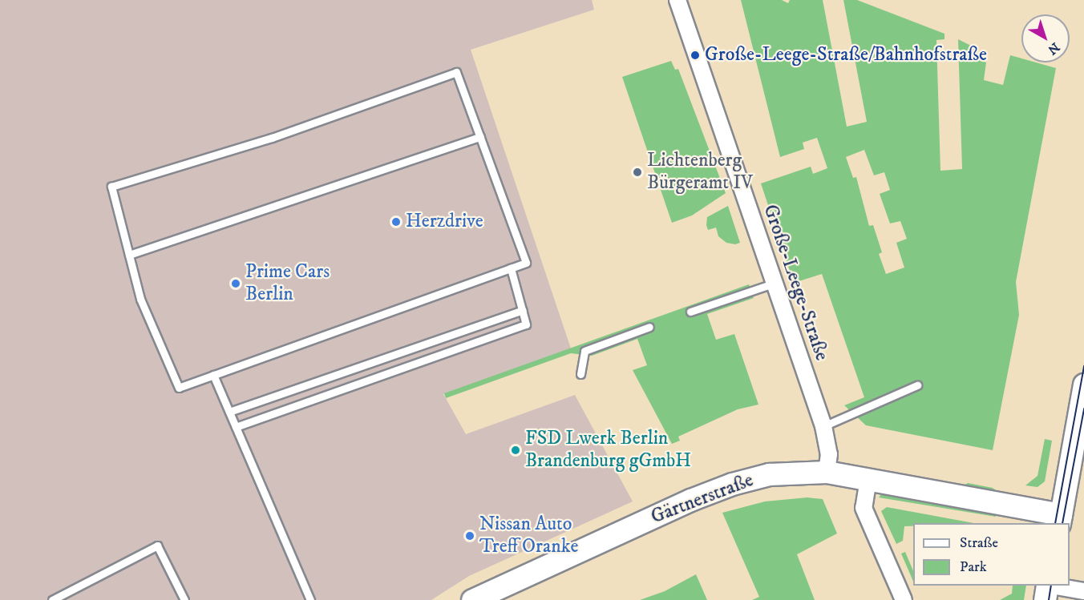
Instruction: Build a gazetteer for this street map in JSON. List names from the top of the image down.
{
  "streets": {
    "street": ["Große-Leege-Straße", "Gärtnerstraße"]
  },
  "crossings": [
    ["Große-Leege-Straße", "Gärtnerstraße"]
  ],
  "places": [
    "Große-Leege-Straße/Bahnhofstraße",
    "Lichtenberg Bürgeramt IV",
    "Herzdrive",
    "Prime Cars Berlin",
    "FSD Lwerk Berlin Brandenburg gGmbH",
    "Nissan Auto Treff Oranke"
  ],
  "legend": ["Straße", "Park"],
  "north": "bottom right"
}
